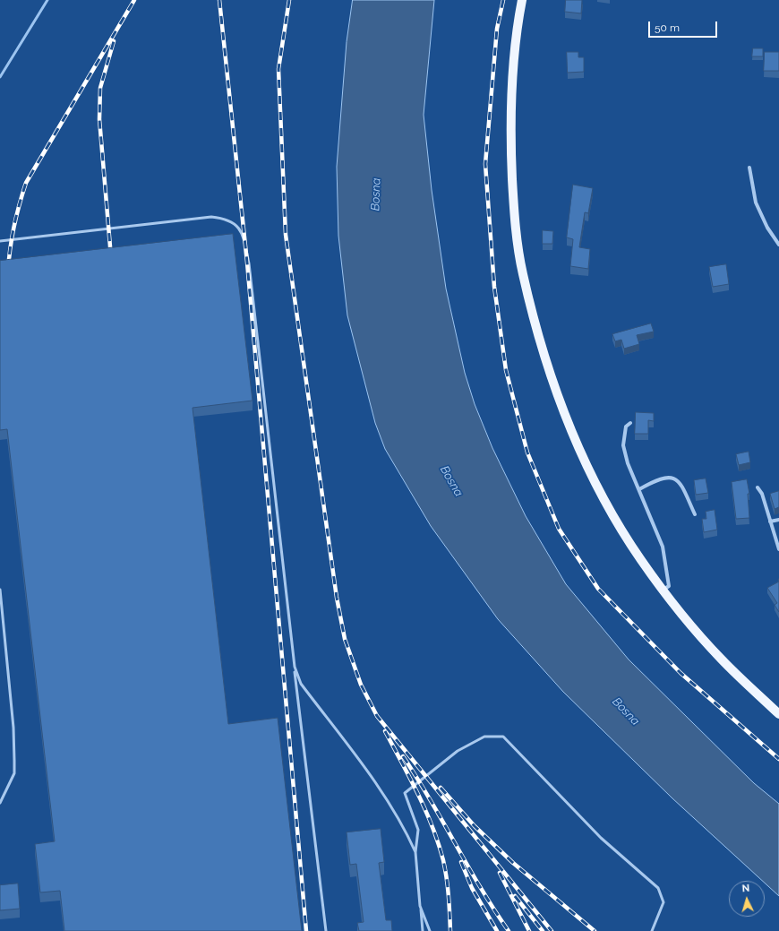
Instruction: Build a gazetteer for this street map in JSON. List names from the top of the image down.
{
  "water": ["Bosna"],
  "scale_bar": "50 m",
  "north": "top"
}
